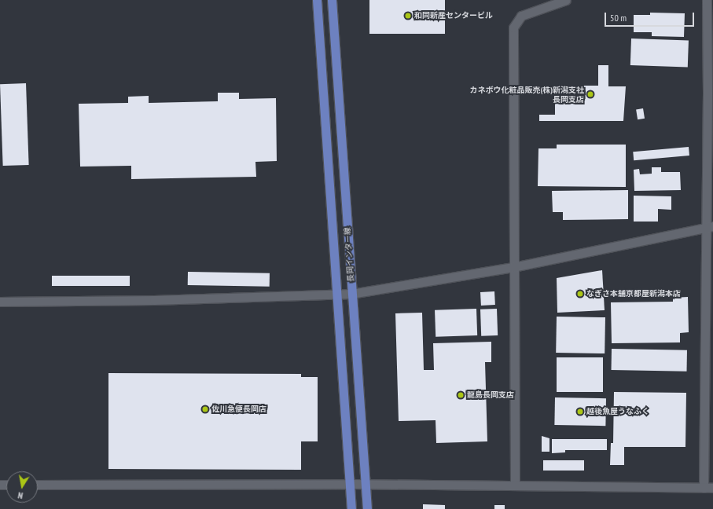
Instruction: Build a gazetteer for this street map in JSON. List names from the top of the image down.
{
  "streets": {
    "main road": ["長岡インター線"]
  },
  "places": [
    "和同新産センタービル",
    "カネボウ化粧品販売(株)新潟支社 長岡支店",
    "なぎさ本舗京都屋新潟本店",
    "龍島長岡支店",
    "佐川急便長岡店",
    "越後魚屋うなふく"
  ],
  "scale_bar": "50 m",
  "north": "bottom"
}
